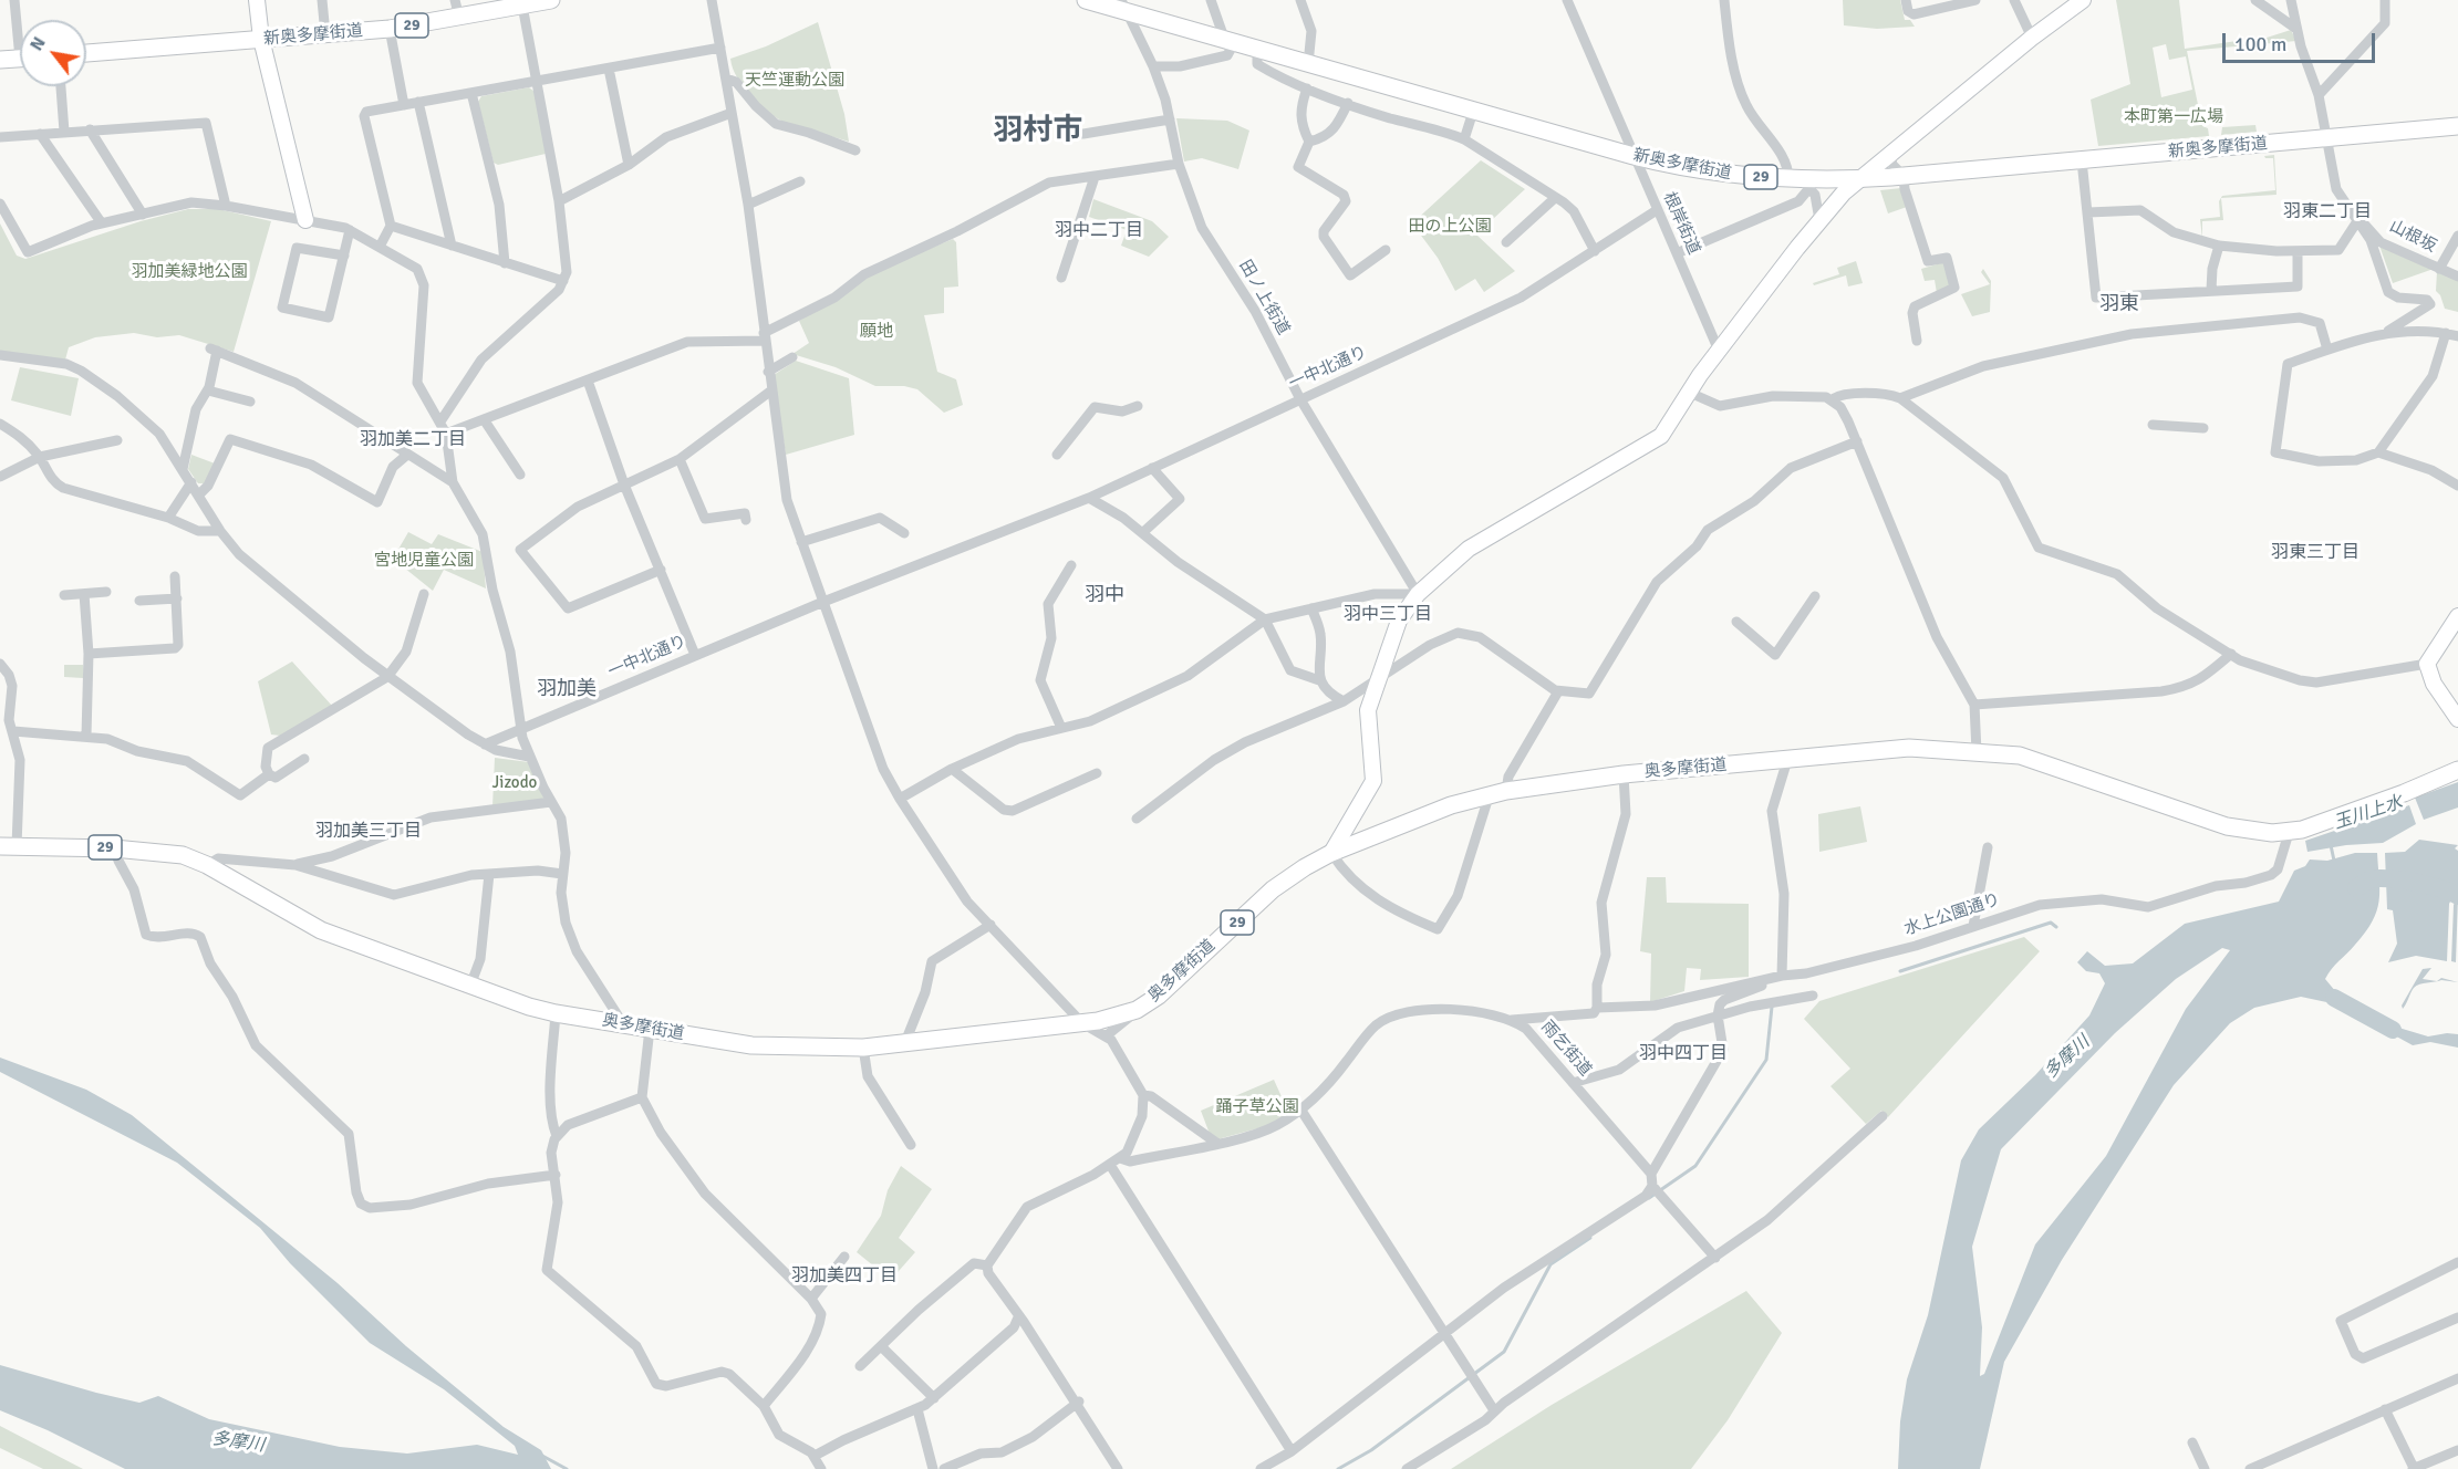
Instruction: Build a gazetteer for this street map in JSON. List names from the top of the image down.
{
  "streets": {
    "main road": ["29", "新奥多摩街道", "奥多摩街道"],
    "street": [
      "根岸街道",
      "山根坂",
      "田ノ上街道",
      "一中北通り",
      "水上公園通り",
      "雨乞街道"
    ]
  },
  "crossings": [
    ["新奥多摩街道", "根岸街道"],
    ["新奥多摩街道", "田ノ上街道"],
    ["根岸街道", "一中北通り"],
    ["田ノ上街道", "一中北通り"],
    ["奥多摩街道", "水上公園通り"],
    ["水上公園通り", "雨乞街道"]
  ],
  "districts": [
    "羽村市",
    "羽東二丁目",
    "羽中二丁目",
    "羽東",
    "羽加美二丁目",
    "羽東三丁目",
    "羽中",
    "羽中三丁目",
    "羽加美",
    "羽加美三丁目",
    "羽中四丁目",
    "羽加美四丁目"
  ],
  "water": ["玉川上水", "多摩川"],
  "parks": [
    "天竺運動公園",
    "本町第一広場",
    "田の上公園",
    "羽加美緑地公園",
    "願地",
    "宮地児童公園",
    "Jizodo",
    "踊子草公園"
  ],
  "scale_bar": "100 m",
  "north": "top left"
}
